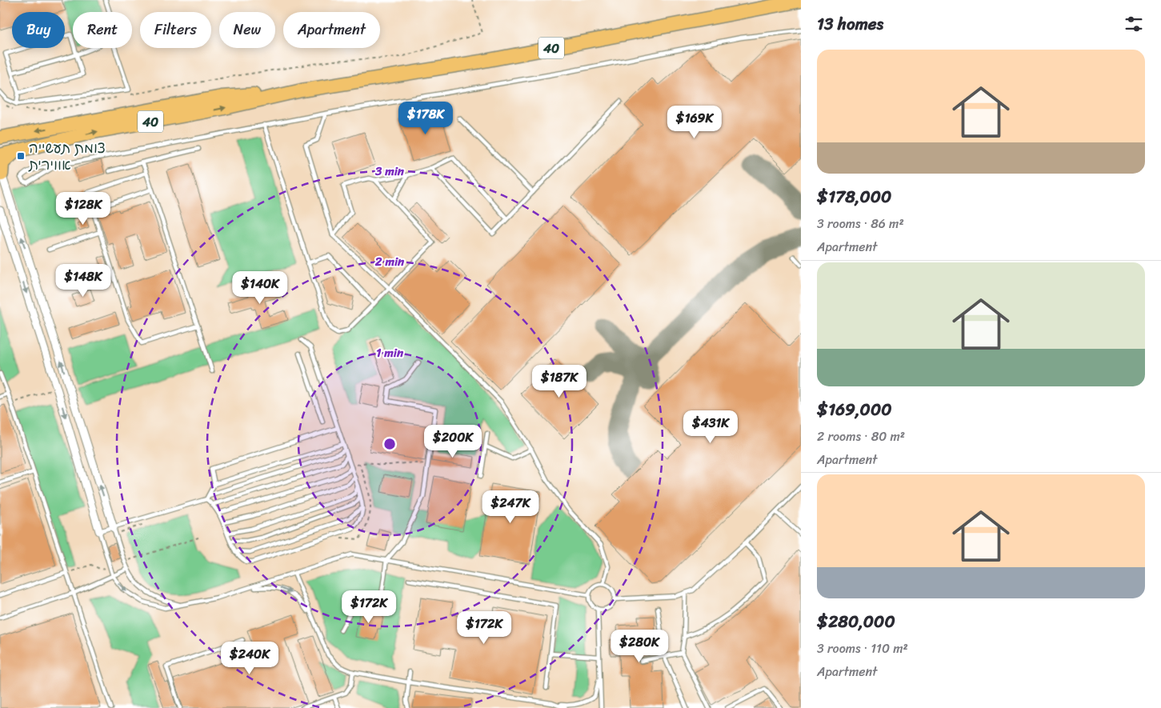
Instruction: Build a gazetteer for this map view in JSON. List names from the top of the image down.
{
  "streets": {
    "highway": ["40"]
  },
  "places": {
    "transit": ["צומת תעשייה אווירית"]
  },
  "page": {
    "heading": "13 homes",
    "chip": [
      "Buy",
      "Rent",
      "Filters",
      "New",
      "Apartment"
    ],
    "list": [
      {
        "name": "$178,000",
        "note": "3 rooms · 86 m² · Apartment"
      },
      {
        "name": "$169,000",
        "note": "2 rooms · 80 m² · Apartment"
      },
      {
        "name": "$280,000",
        "note": "3 rooms · 110 m² · Apartment"
      }
    ],
    "price": [
      "$178K",
      "$169K",
      "$128K",
      "$148K",
      "$140K",
      "$187K",
      "$431K",
      "$200K",
      "$247K",
      "$172K",
      "$172K",
      "$280K",
      "$240K"
    ]
  },
  "rings": ["3 min", "2 min", "1 min"]
}
